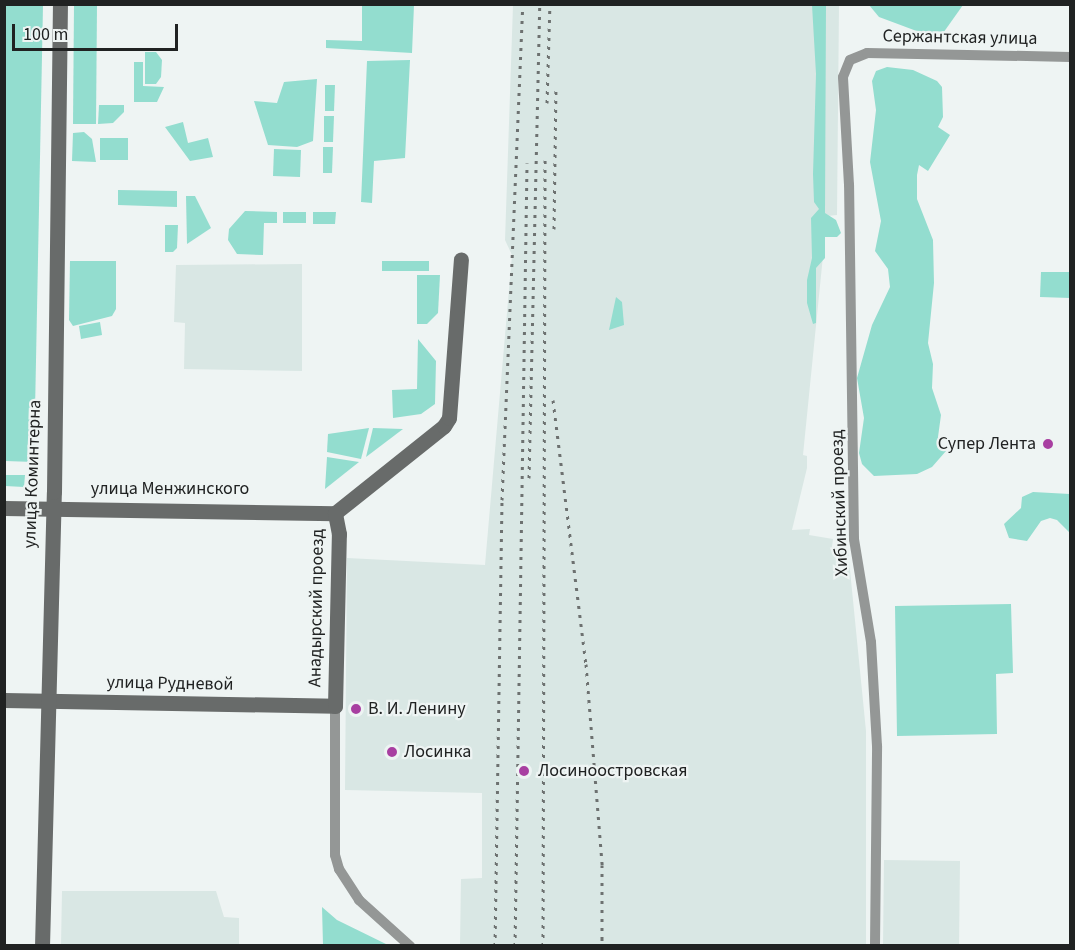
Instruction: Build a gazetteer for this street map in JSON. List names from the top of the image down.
{
  "streets": {
    "street": [
      "Сержантская улица",
      "улица Коминтерна",
      "улица Менжинского",
      "Хибинский проезд",
      "Анадырский проезд",
      "улица Рудневой"
    ]
  },
  "crossings": [
    ["Сержантская улица", "Хибинский проезд"],
    ["улица Коминтерна", "улица Менжинского"],
    ["улица Коминтерна", "улица Рудневой"],
    ["улица Менжинского", "Анадырский проезд"],
    ["Анадырский проезд", "улица Рудневой"]
  ],
  "places": [
    "Супер Лента",
    "В. И. Ленину",
    "Лосинка",
    "Лосиноостровская"
  ],
  "scale_bar": "100 m"
}
